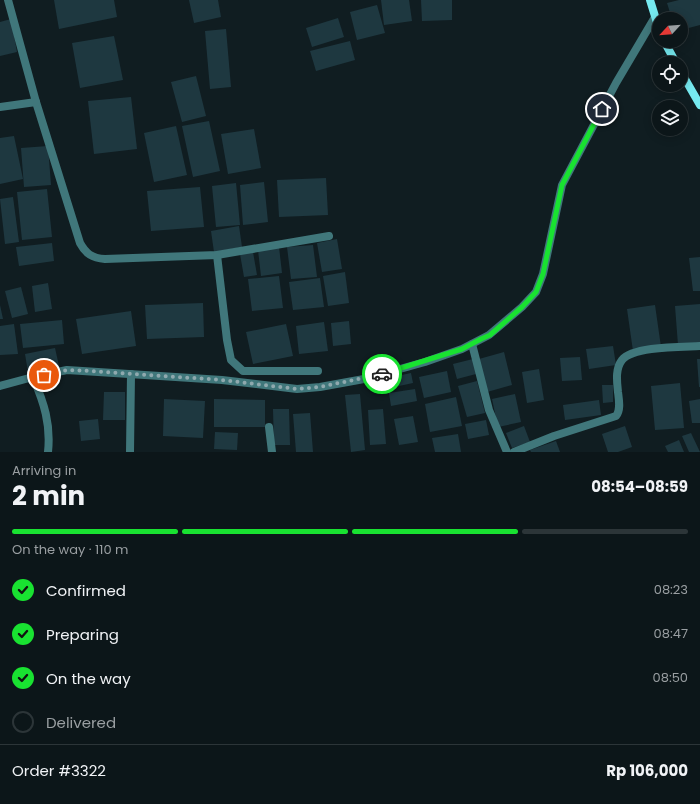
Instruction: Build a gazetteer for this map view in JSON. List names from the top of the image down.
{
  "north": "bottom left",
  "page": {
    "heading": ["2 min", "Arriving in", "08:54–08:59"],
    "panel": ["Order #3322", "Rp 106,000"],
    "bar": "On the way · 110 m",
    "list": [
      ["Confirmed", "08:23"],
      ["Preparing", "08:47"],
      ["On the way", "08:50"],
      "Delivered"
    ]
  }
}
